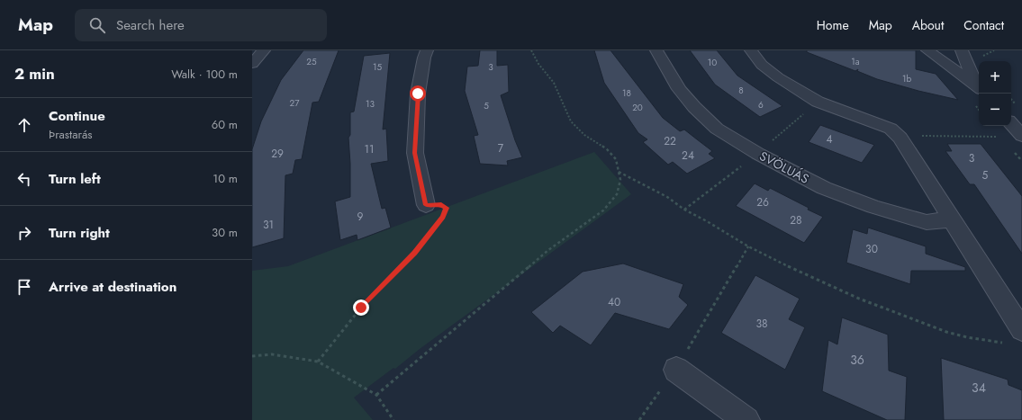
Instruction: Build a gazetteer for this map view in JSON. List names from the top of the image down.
{
  "streets": {
    "street": ["SVÖLUÁS"]
  },
  "house_numbers": [
    "25",
    "1a",
    "10",
    "15",
    "3",
    "1b",
    "8",
    "18",
    "27",
    "13",
    "6",
    "5",
    "20",
    "4",
    "22",
    "7",
    "11",
    "29",
    "24",
    "3",
    "5",
    "26",
    "9",
    "28",
    "31",
    "30",
    "40",
    "38",
    "36",
    "34"
  ],
  "page": {
    "header": "Map",
    "search": "Search here",
    "nav": [
      "Home",
      "Map",
      "About",
      "Contact"
    ],
    "heading": ["2 min", "Walk · 100 m"],
    "map_buttons": ["+", "−"],
    "list": [
      ["Continue", "Þrastarás", "60 m"],
      ["Turn left", "10 m"],
      ["Turn right", "30 m"],
      "Arrive at destination"
    ]
  }
}
